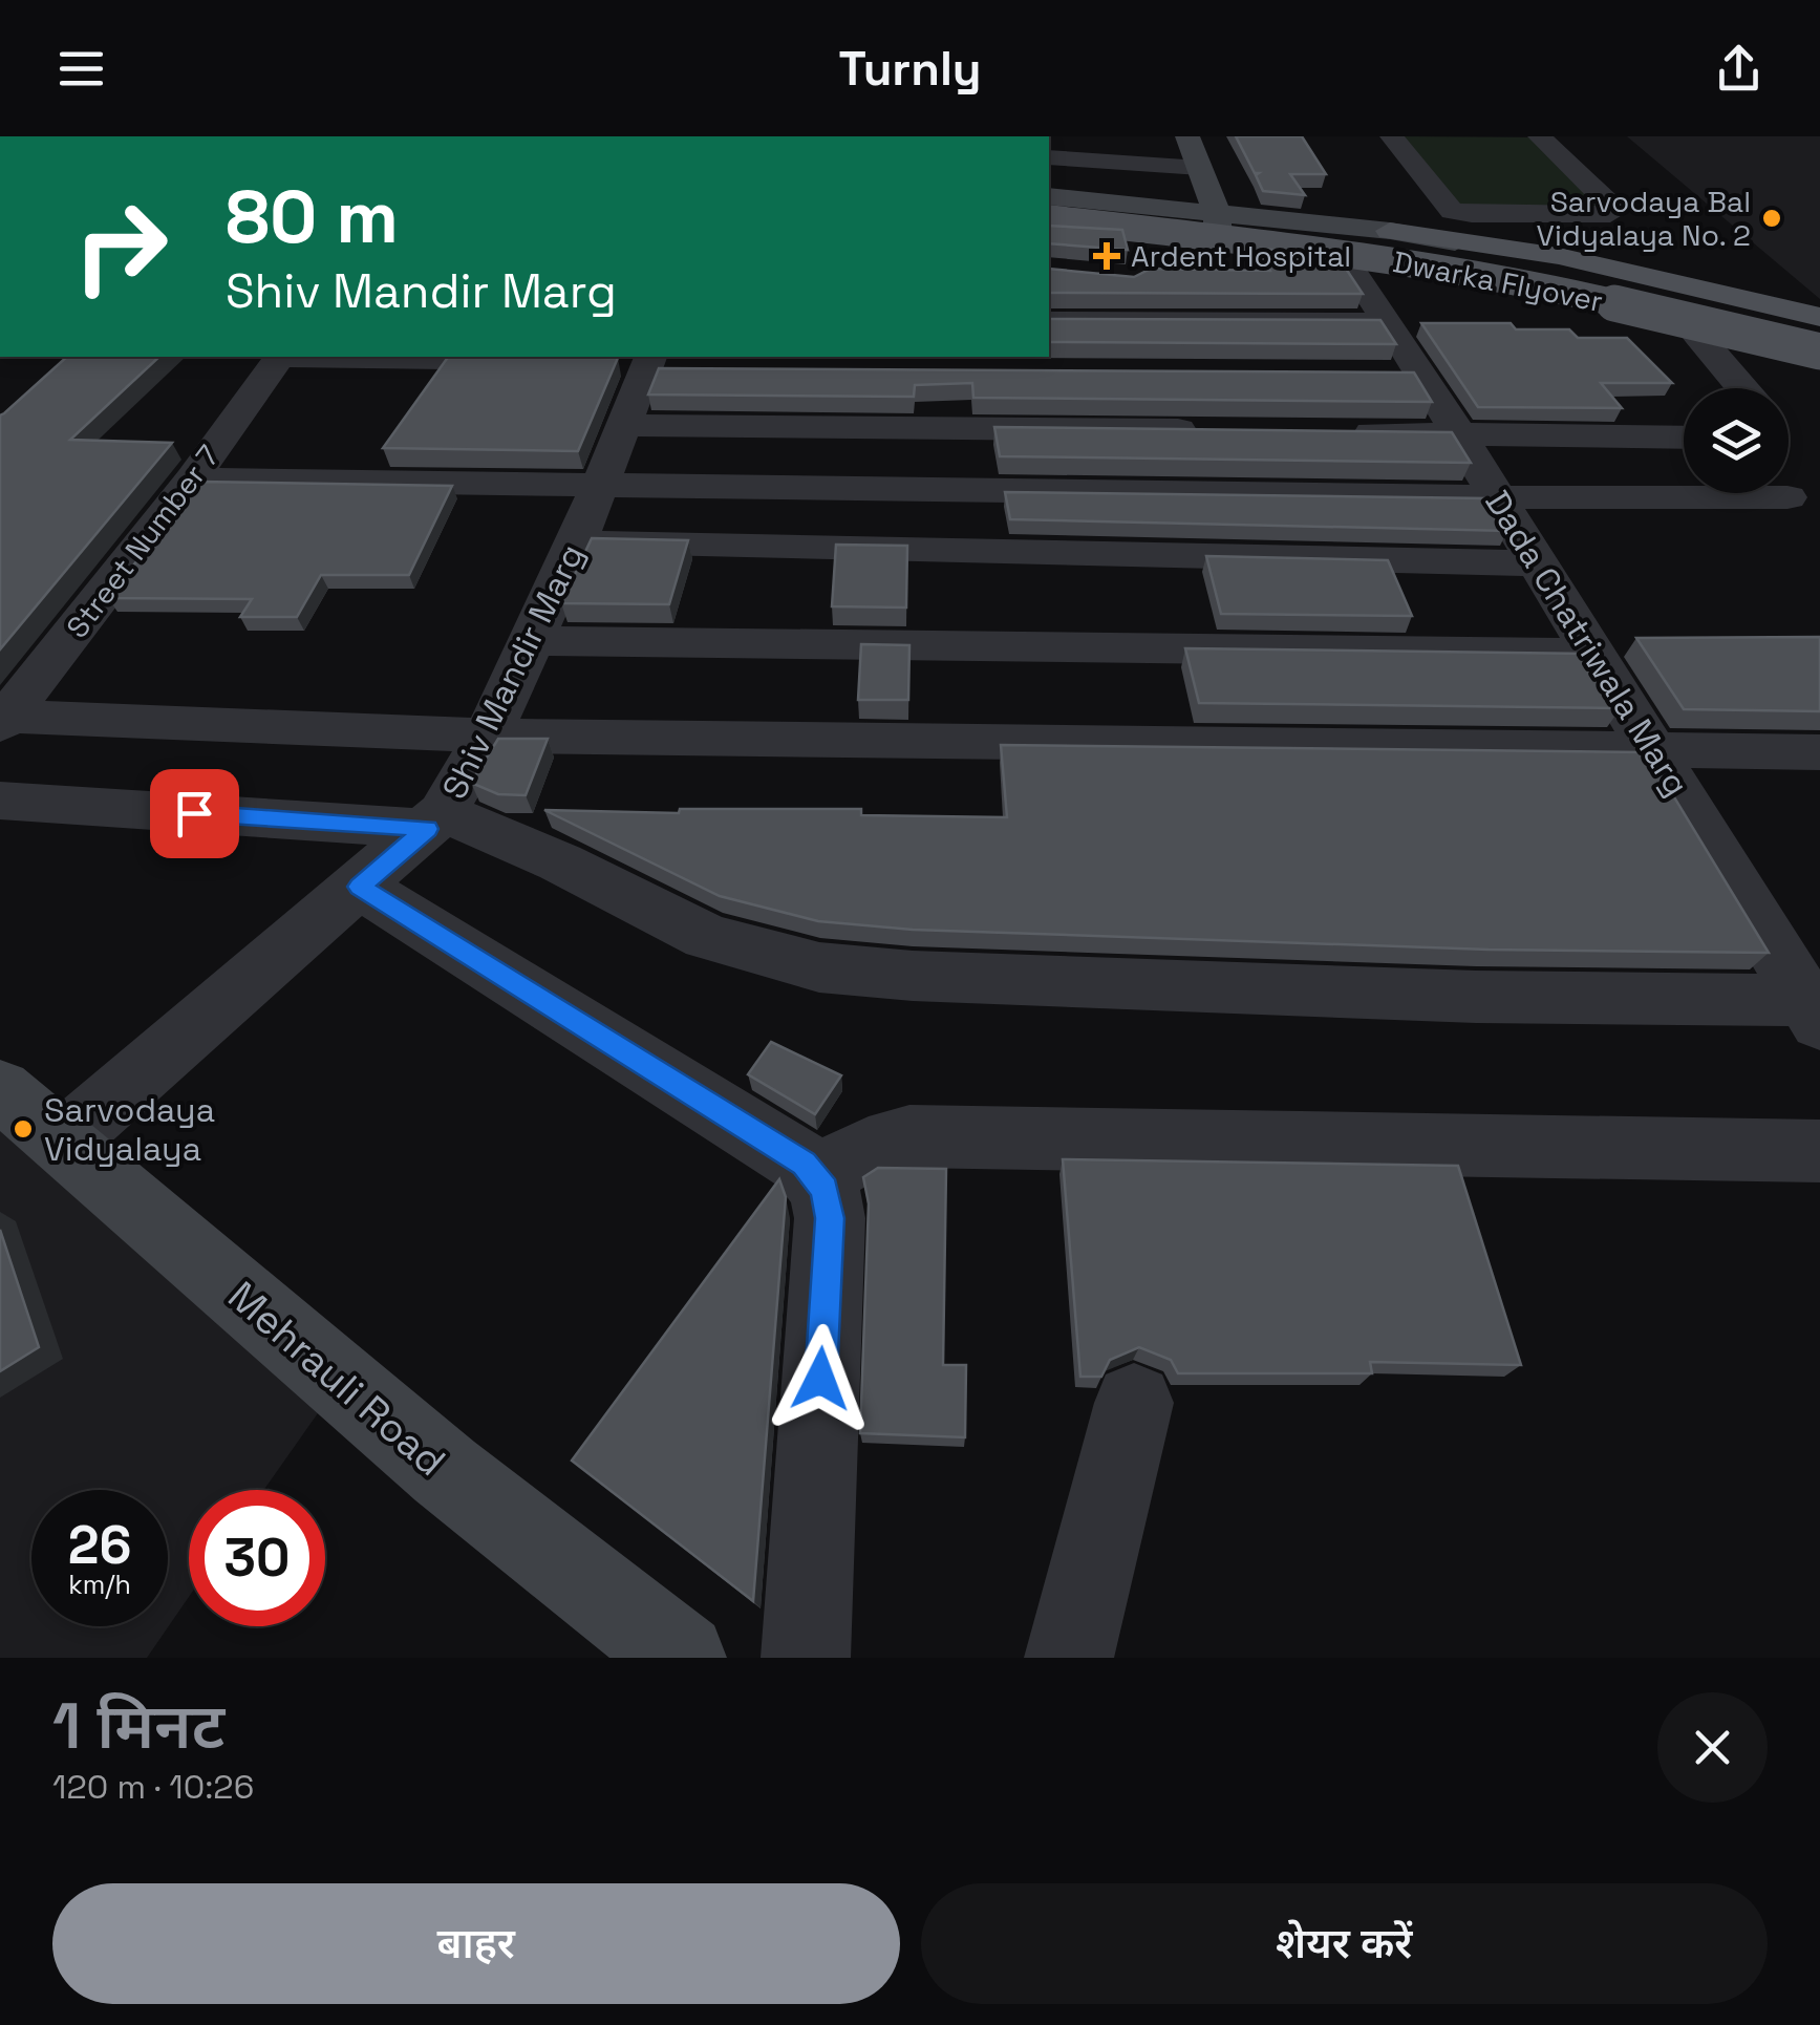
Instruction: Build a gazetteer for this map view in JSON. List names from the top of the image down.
{
  "streets": {
    "main road": ["Dwarka Flyover"],
    "street": [
      "Street Number 7",
      "Dada Chatriwala Marg",
      "Shiv Mandir Marg",
      "Mehrauli Road"
    ]
  },
  "crossings": [
    ["Shiv Mandir Marg", "Mehrauli Road"]
  ],
  "places": {
    "other": ["Sarvodaya Bal Vidyalaya No. 2", "Sarvodaya Vidyalaya"],
    "health": ["Ardent Hospital"]
  },
  "page": {
    "header": "Turnly",
    "turn": ["80 m", "Shiv Mandir Marg"],
    "speed": "26 km/h",
    "limit": "30",
    "heading": ["1 मिनट", "120 m · 10:26"],
    "buttons": ["बाहर", "शेयर करें"]
  }
}
